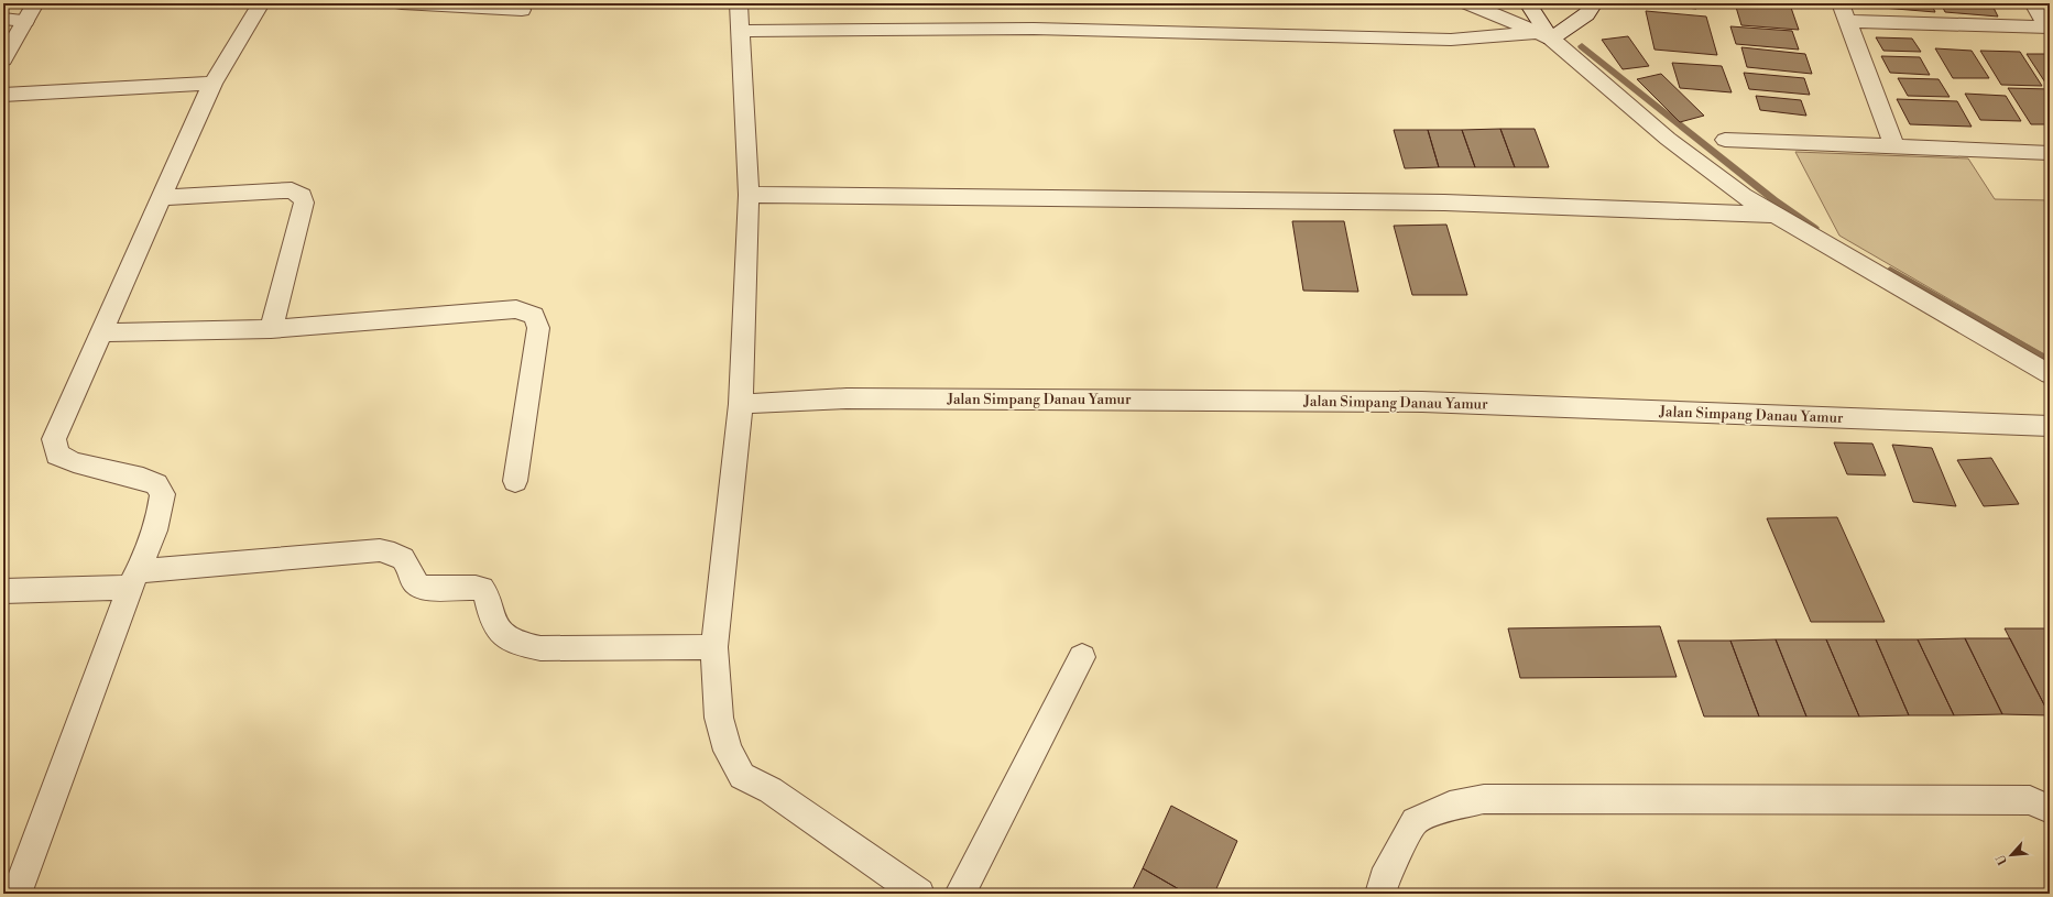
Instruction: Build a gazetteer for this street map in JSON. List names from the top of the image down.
{
  "streets": {
    "street": ["Jalan Simpang Danau Yamur"]
  },
  "north": "bottom left"
}
